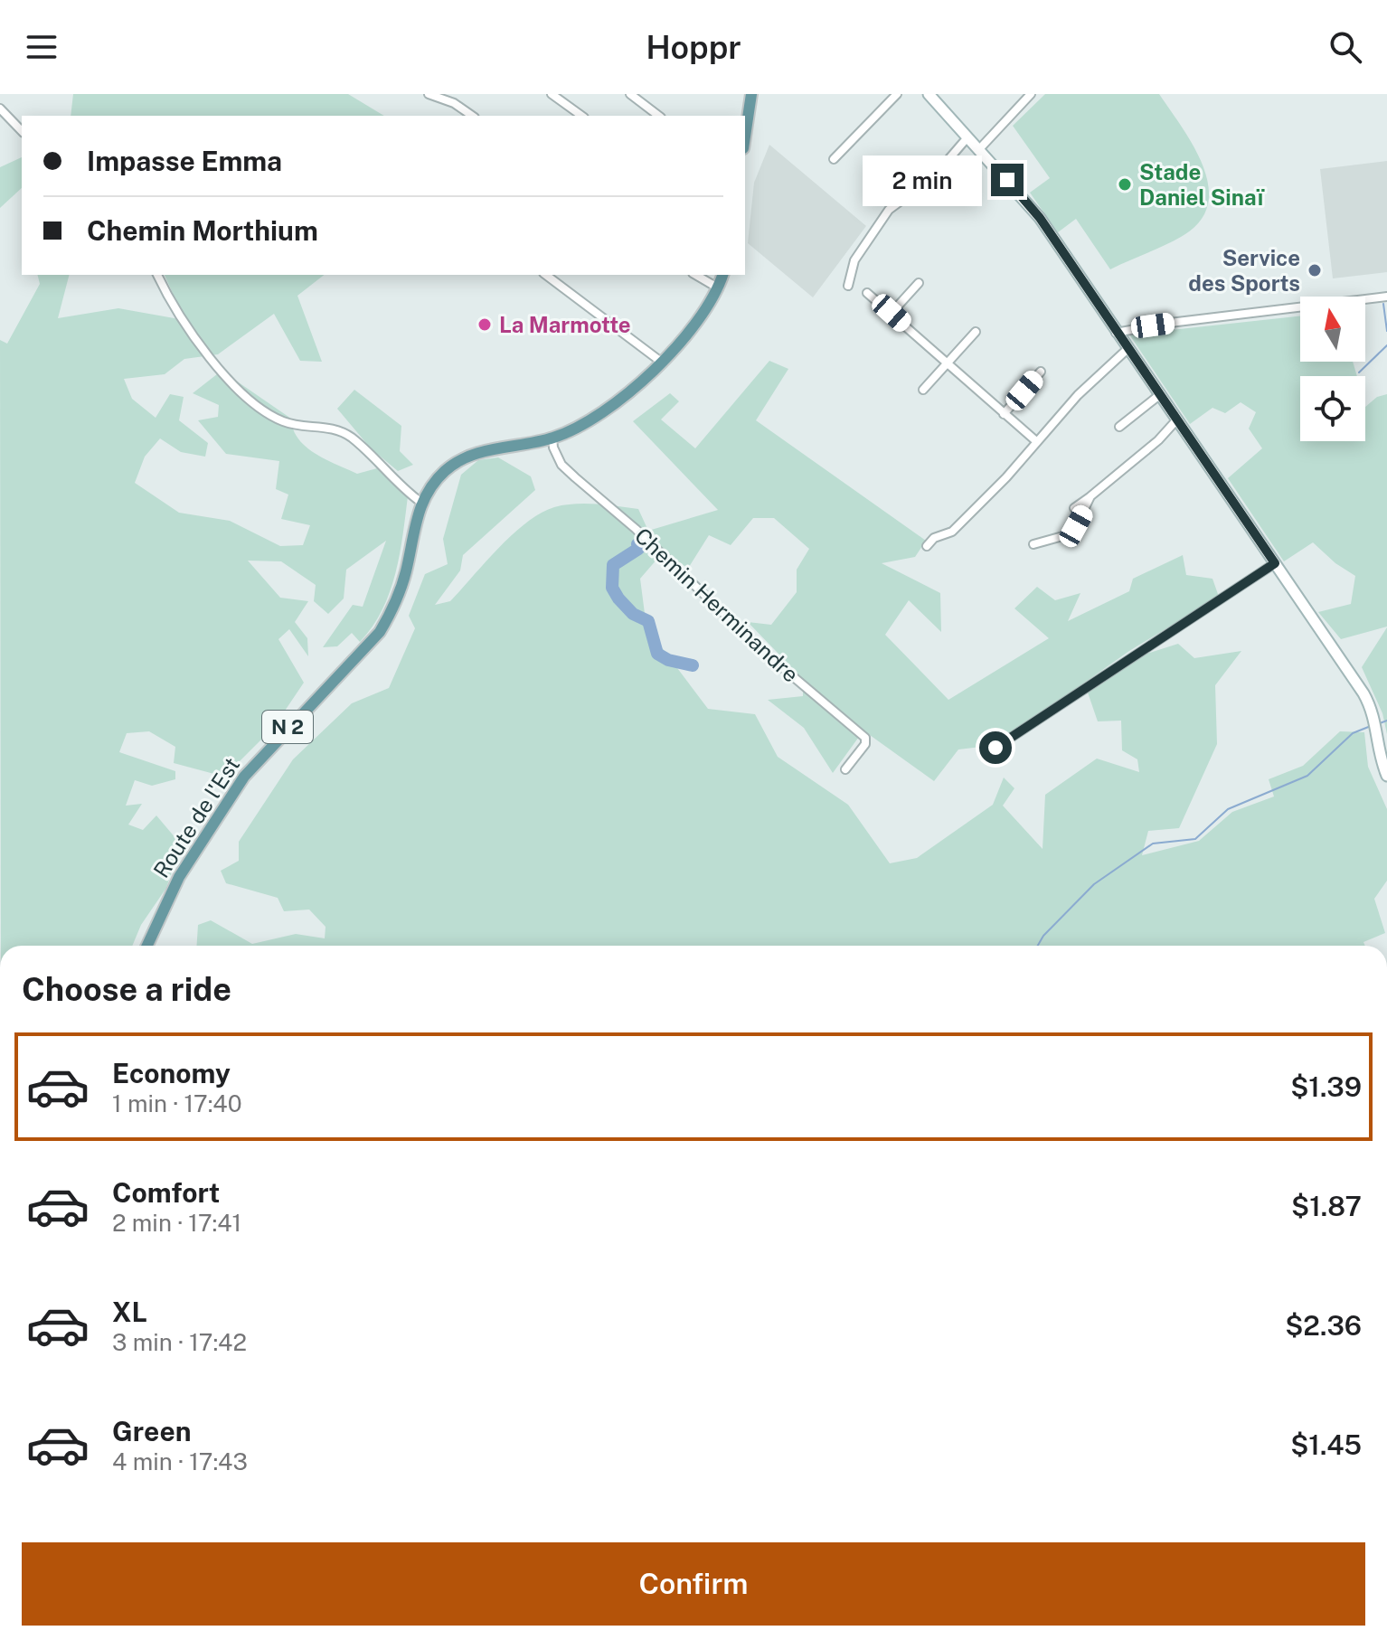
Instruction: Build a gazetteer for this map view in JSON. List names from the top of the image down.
{
  "streets": {
    "main road": ["N 2", "Route de l'Est"],
    "street": ["Chemin Herminandre"]
  },
  "crossings": [
    ["Chemin Herminandre", "Route de l'Est"]
  ],
  "places": ["Stade Daniel Sinaï", "Service des Sports", "La Marmotte"],
  "north": "top",
  "page": {
    "header": "Hoppr",
    "banner": ["Impasse Emma", "Chemin Morthium"],
    "bubble": "2 min",
    "heading": "Choose a ride",
    "list": [
      {
        "name": "Economy",
        "note": "1 min · 17:40",
        "value": "$1.39"
      },
      {
        "name": "Comfort",
        "note": "2 min · 17:41",
        "value": "$1.87"
      },
      {
        "name": "XL",
        "note": "3 min · 17:42",
        "value": "$2.36"
      },
      {
        "name": "Green",
        "note": "4 min · 17:43",
        "value": "$1.45"
      }
    ],
    "buttons": "Confirm"
  }
}
